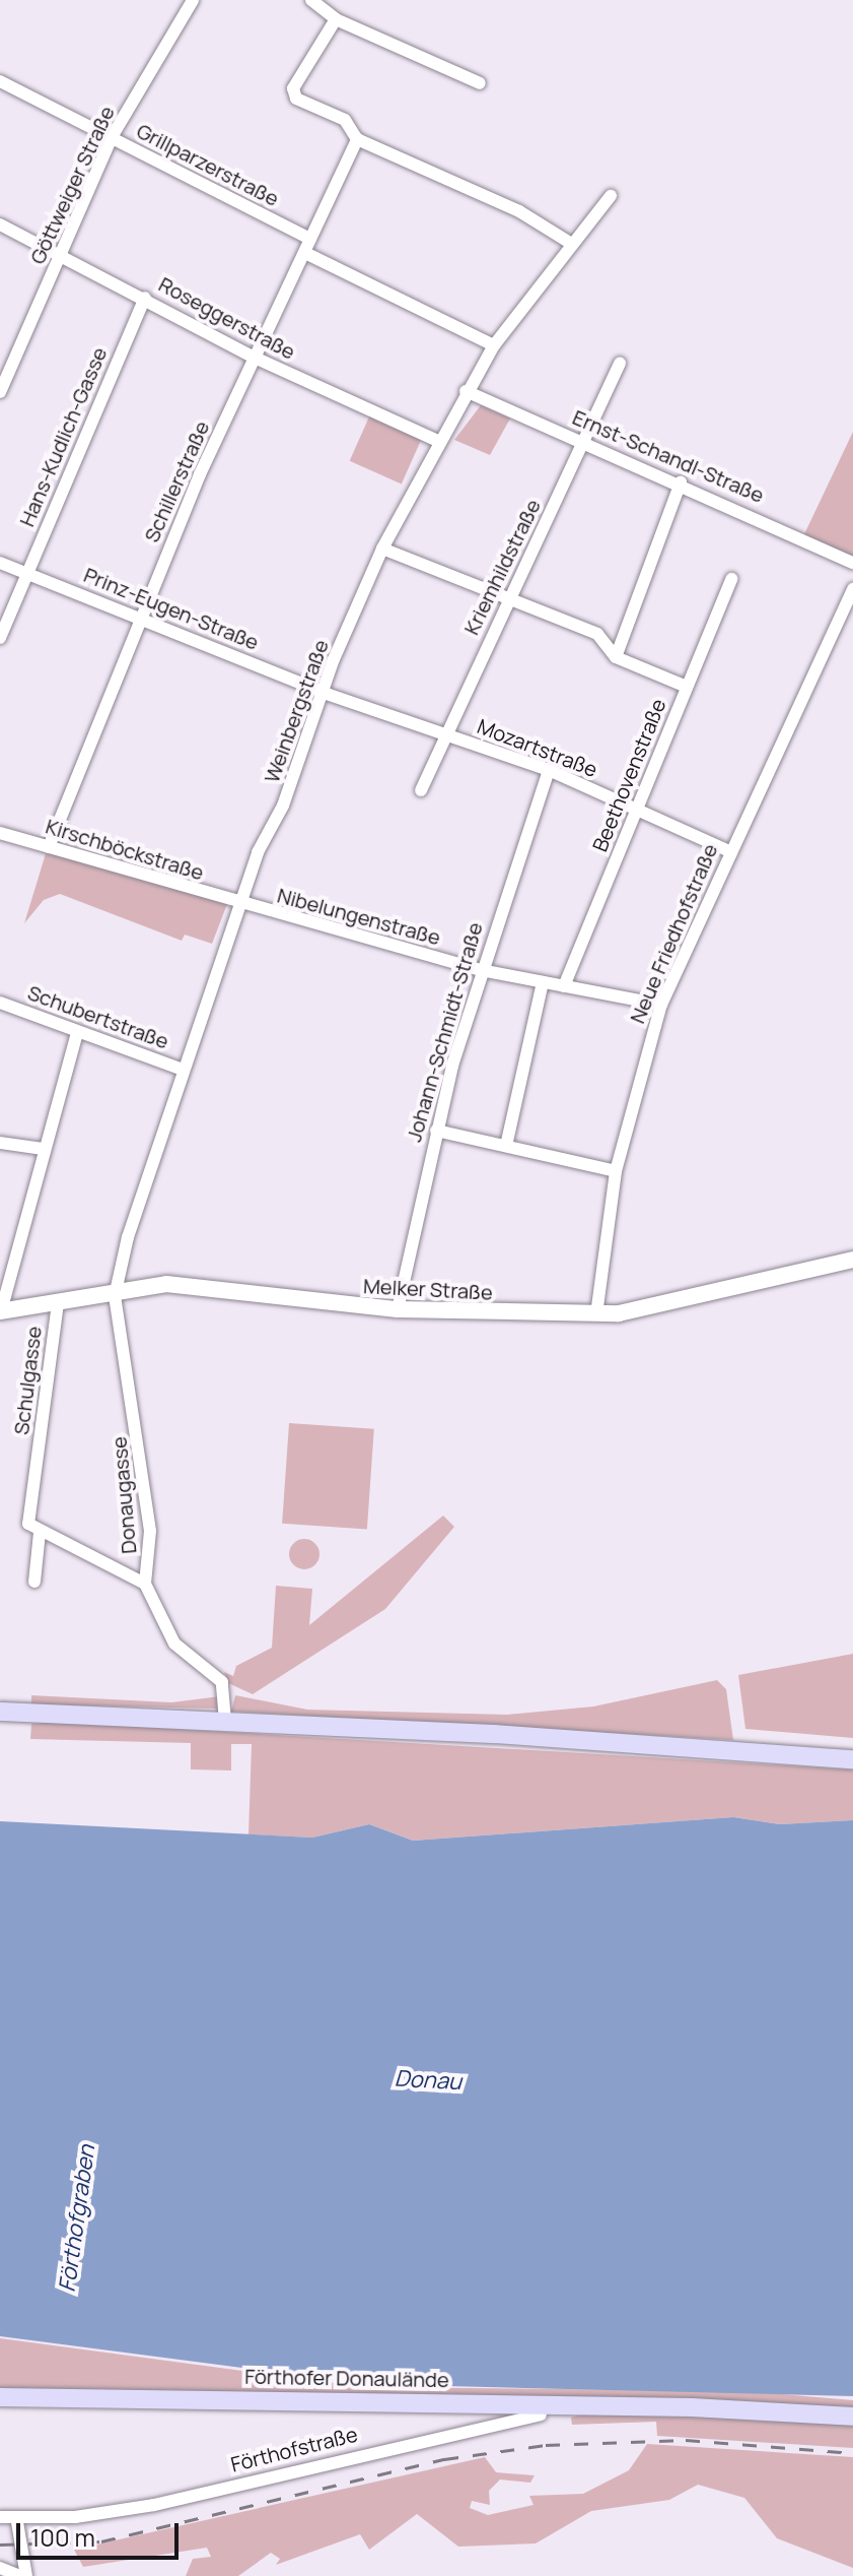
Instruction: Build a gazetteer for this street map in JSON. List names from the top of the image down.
{
  "streets": {
    "main road": ["Förthofer Donaulände"],
    "street": [
      "Grillparzerstraße",
      "Göttweiger Straße",
      "Roseggerstraße",
      "Hans-Kudlich-Gasse",
      "Ernst-Schandl-Straße",
      "Schillerstraße",
      "Kriemhildstraße",
      "Prinz-Eugen-Straße",
      "Weinbergstraße",
      "Mozartstraße",
      "Beethovenstraße",
      "Kirschböckstraße",
      "Nibelungenstraße",
      "Neue Friedhofstraße",
      "Schubertstraße",
      "Johann-Schmidt-Straße",
      "Melker Straße",
      "Schulgasse",
      "Donaugasse",
      "Förthofstraße"
    ]
  },
  "crossings": [
    ["Grillparzerstraße", "Göttweiger Straße"],
    ["Grillparzerstraße", "Schillerstraße"],
    ["Göttweiger Straße", "Roseggerstraße"],
    ["Roseggerstraße", "Hans-Kudlich-Gasse"],
    ["Roseggerstraße", "Schillerstraße"],
    ["Roseggerstraße", "Weinbergstraße"],
    ["Hans-Kudlich-Gasse", "Prinz-Eugen-Straße"],
    ["Ernst-Schandl-Straße", "Kriemhildstraße"],
    ["Ernst-Schandl-Straße", "Weinbergstraße"],
    ["Schillerstraße", "Prinz-Eugen-Straße"],
    ["Schillerstraße", "Kirschböckstraße"],
    ["Kriemhildstraße", "Mozartstraße"],
    ["Prinz-Eugen-Straße", "Weinbergstraße"],
    ["Prinz-Eugen-Straße", "Mozartstraße"],
    ["Weinbergstraße", "Mozartstraße"],
    ["Weinbergstraße", "Kirschböckstraße"],
    ["Weinbergstraße", "Nibelungenstraße"],
    ["Weinbergstraße", "Schubertstraße"],
    ["Weinbergstraße", "Melker Straße"],
    ["Weinbergstraße", "Donaugasse"],
    ["Mozartstraße", "Beethovenstraße"],
    ["Mozartstraße", "Neue Friedhofstraße"],
    ["Mozartstraße", "Johann-Schmidt-Straße"],
    ["Beethovenstraße", "Nibelungenstraße"],
    ["Kirschböckstraße", "Nibelungenstraße"],
    ["Nibelungenstraße", "Neue Friedhofstraße"],
    ["Nibelungenstraße", "Johann-Schmidt-Straße"],
    ["Neue Friedhofstraße", "Melker Straße"],
    ["Johann-Schmidt-Straße", "Melker Straße"],
    ["Melker Straße", "Schulgasse"],
    ["Melker Straße", "Donaugasse"],
    ["Förthofer Donaulände", "Förthofstraße"]
  ],
  "water": ["Donau", "Förthofgraben"],
  "scale_bar": "100 m"
}
